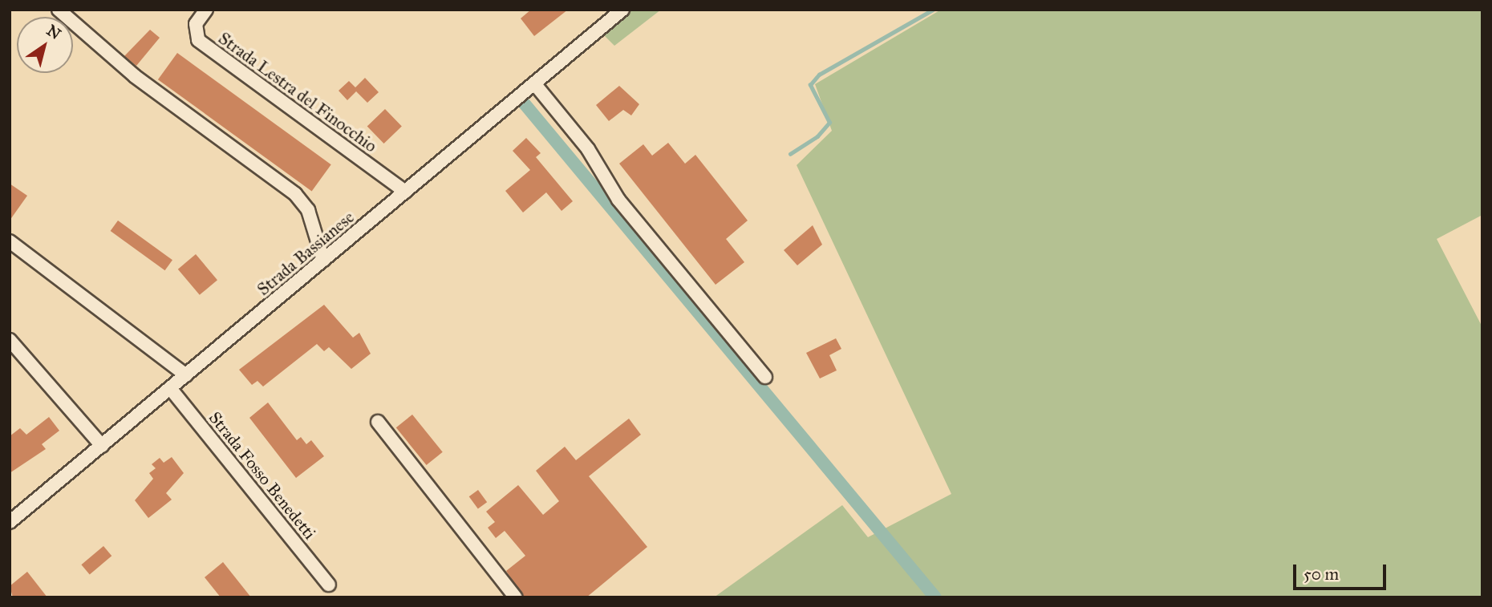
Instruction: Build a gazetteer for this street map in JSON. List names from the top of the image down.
{
  "streets": {
    "street": ["Strada Lestra del Finocchio", "Strada Bassianese", "Strada Fosso Benedetti"]
  },
  "crossings": [
    ["Strada Lestra del Finocchio", "Strada Bassianese"],
    ["Strada Bassianese", "Strada Fosso Benedetti"]
  ],
  "scale_bar": "50 m",
  "north": "top right"
}
